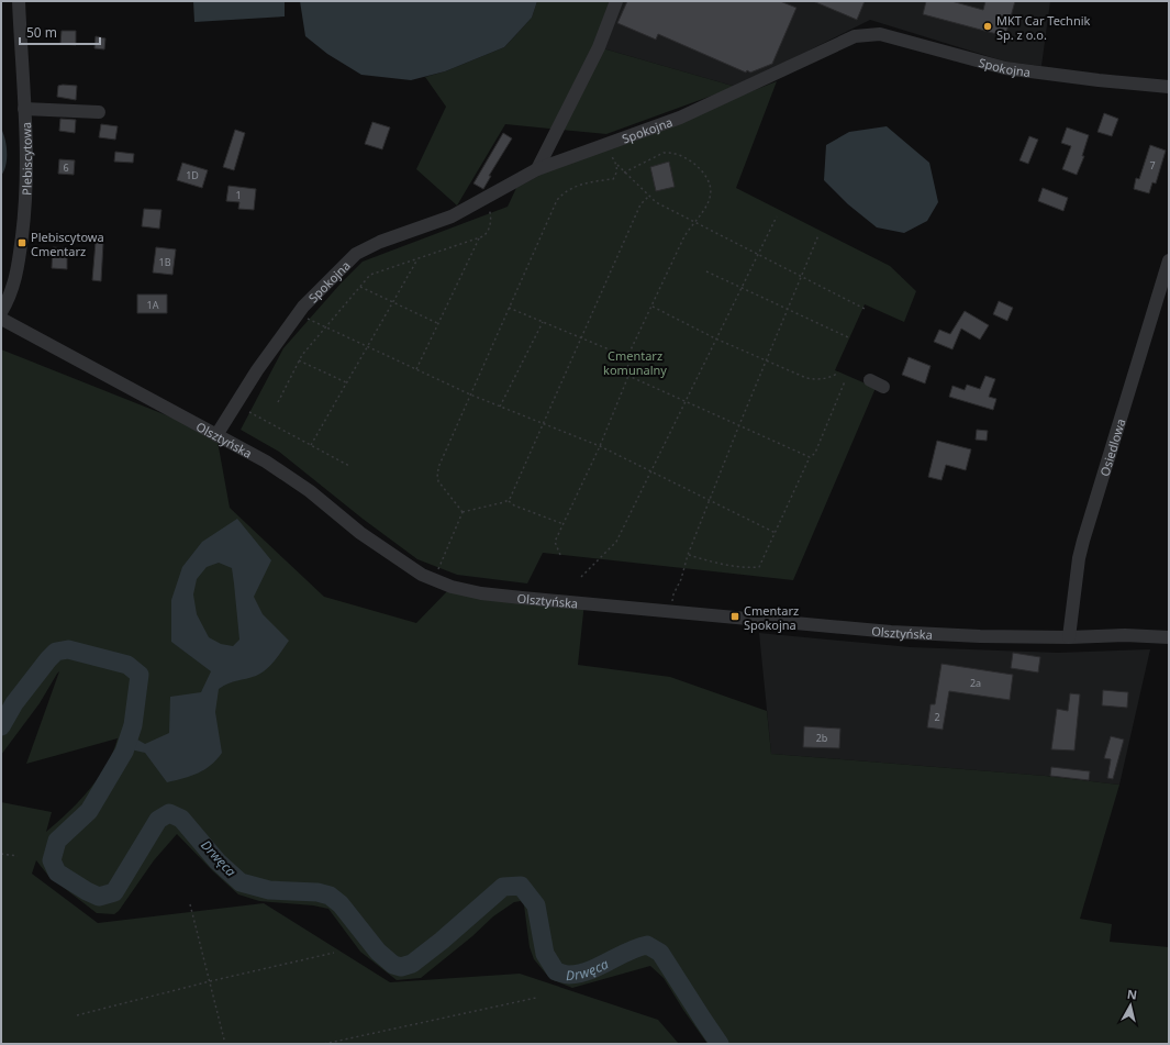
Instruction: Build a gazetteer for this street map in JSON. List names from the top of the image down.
{
  "streets": {
    "street": [
      "Spokojna",
      "Plebiscytowa",
      "Olsztyńska",
      "Osiedlowa"
    ]
  },
  "crossings": [
    ["Spokojna", "Olsztyńska"],
    ["Olsztyńska", "Osiedlowa"]
  ],
  "water": ["Drwęca"],
  "parks": ["Cmentarz komunalny"],
  "places": {
    "other": ["MKT Car Technik Sp. z o.o."],
    "transit": ["Plebiscytowa Cmentarz", "Cmentarz Spokojna"]
  },
  "house_numbers": [
    "7",
    "6",
    "1D",
    "1",
    "1B",
    "1A",
    "2a",
    "2",
    "2b"
  ],
  "scale_bar": "50 m",
  "north": "top"
}
